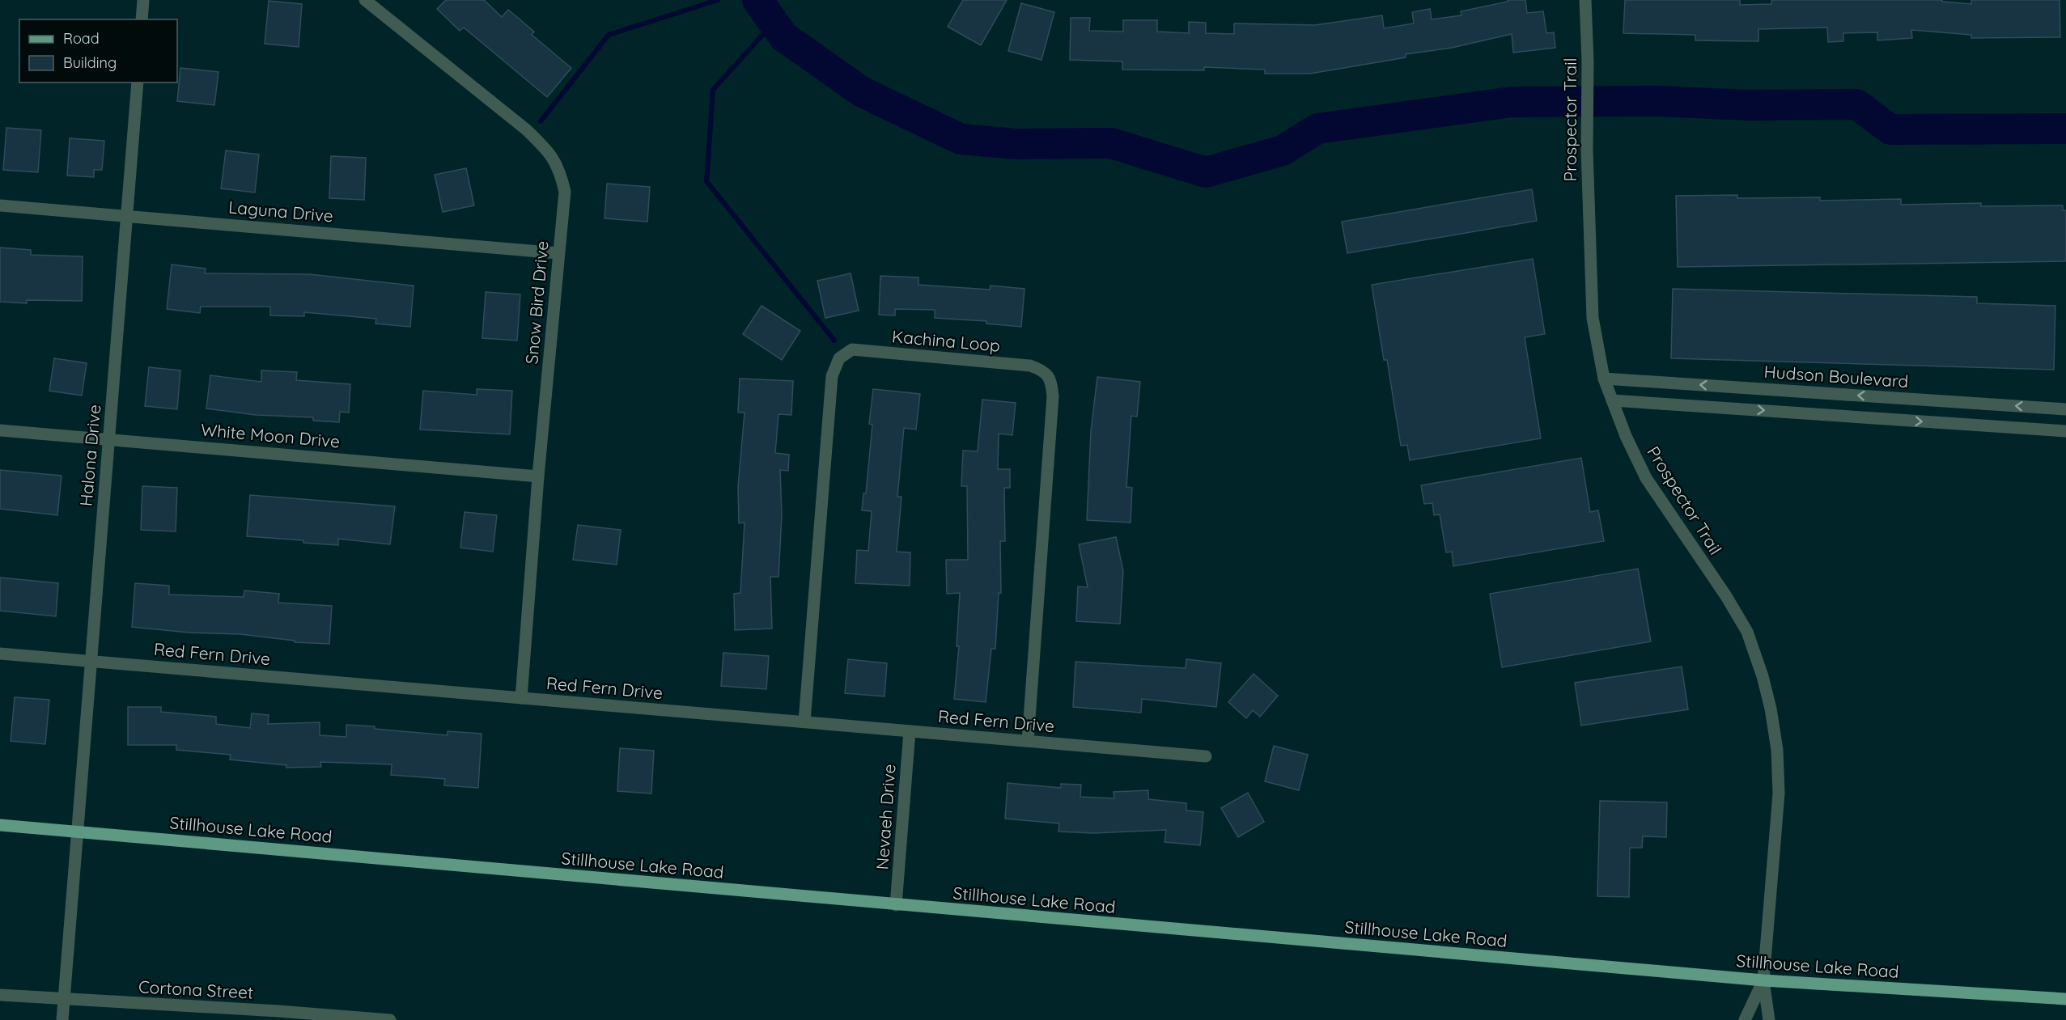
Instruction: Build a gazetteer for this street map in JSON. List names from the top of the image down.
{
  "streets": {
    "main road": ["Stillhouse Lake Road"],
    "street": [
      "Prospector Trail",
      "Laguna Drive",
      "Snow Bird Drive",
      "Kachina Loop",
      "Hudson Boulevard",
      "White Moon Drive",
      "Halona Drive",
      "Red Fern Drive",
      "Nevaeh Drive",
      "Cortona Street"
    ]
  },
  "crossings": [
    ["Prospector Trail", "Hudson Boulevard"],
    ["Prospector Trail", "Stillhouse Lake Road"],
    ["Laguna Drive", "Snow Bird Drive"],
    ["Laguna Drive", "Halona Drive"],
    ["Snow Bird Drive", "White Moon Drive"],
    ["Snow Bird Drive", "Red Fern Drive"],
    ["Kachina Loop", "Red Fern Drive"],
    ["White Moon Drive", "Halona Drive"],
    ["Halona Drive", "Red Fern Drive"],
    ["Halona Drive", "Stillhouse Lake Road"],
    ["Halona Drive", "Cortona Street"],
    ["Red Fern Drive", "Nevaeh Drive"],
    ["Nevaeh Drive", "Stillhouse Lake Road"]
  ],
  "legend": ["Road", "Building"]
}
